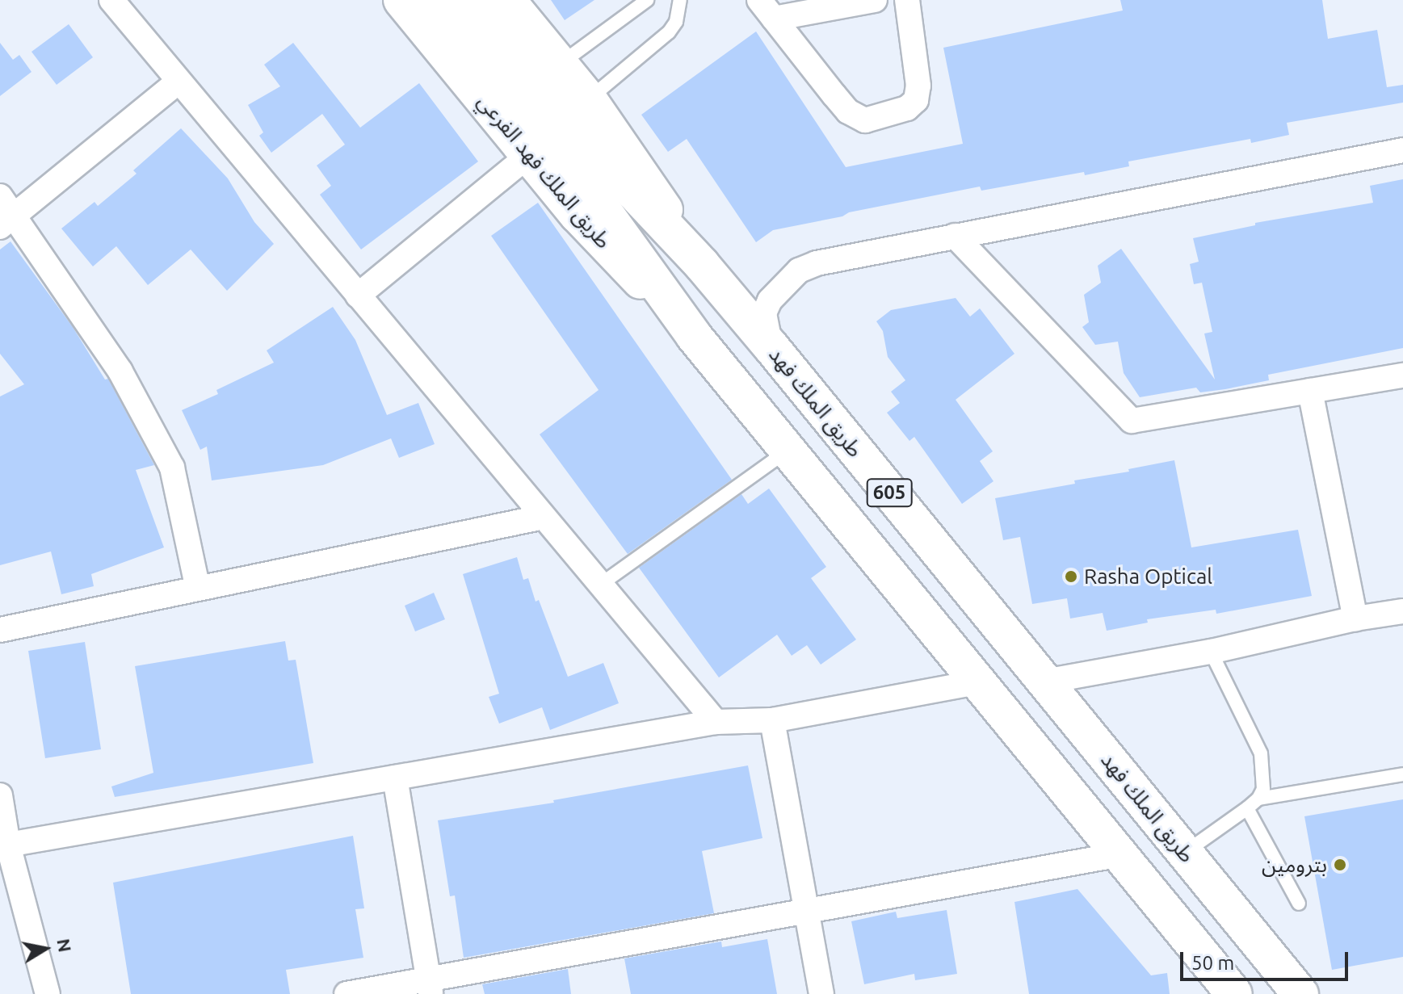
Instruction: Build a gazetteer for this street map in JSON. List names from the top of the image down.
{
  "streets": {
    "main road": ["طريق الملك فهد الفرعي", "طريق الملك فهد", "605"]
  },
  "crossings": [
    ["طريق الملك فهد الفرعي", "605"]
  ],
  "places": ["Rasha Optical", "بترومين"],
  "scale_bar": "50 m",
  "north": "right"
}
